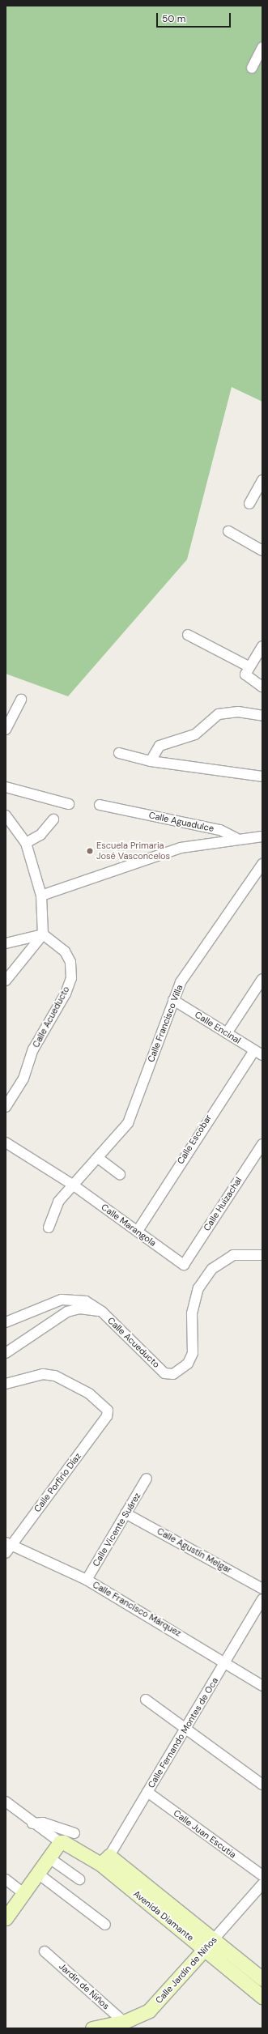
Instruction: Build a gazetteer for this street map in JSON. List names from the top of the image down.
{
  "streets": {
    "main road": ["Avenida Diamante", "Calle Jardín de Niños"],
    "street": [
      "Calle Aguadulce",
      "Calle Acueducto",
      "Calle Francisco Villa",
      "Calle Encinal",
      "Calle Escobar",
      "Calle Huizachal",
      "Calle Marangola",
      "Calle Porfirio Díaz",
      "Calle Vicente Suárez",
      "Calle Agustín Melgar",
      "Calle Francisco Márquez",
      "Calle Fernando Montes de Oca",
      "Calle Juan Escutia",
      "Jardin de Niños"
    ]
  },
  "crossings": [
    ["Calle Francisco Villa", "Calle Encinal"],
    ["Calle Francisco Villa", "Calle Marangola"],
    ["Calle Encinal", "Calle Escobar"],
    ["Calle Escobar", "Calle Marangola"],
    ["Calle Huizachal", "Calle Marangola"],
    ["Calle Porfirio Díaz", "Calle Francisco Márquez"],
    ["Calle Vicente Suárez", "Calle Agustín Melgar"],
    ["Calle Vicente Suárez", "Calle Francisco Márquez"],
    ["Calle Francisco Márquez", "Calle Fernando Montes de Oca"],
    ["Calle Fernando Montes de Oca", "Calle Juan Escutia"],
    ["Calle Fernando Montes de Oca", "Avenida Diamante"],
    ["Avenida Diamante", "Calle Jardín de Niños"],
    ["Calle Jardín de Niños", "Jardin de Niños"]
  ],
  "places": ["Escuela Primaria José Vasconcelos"],
  "scale_bar": "50 m"
}
